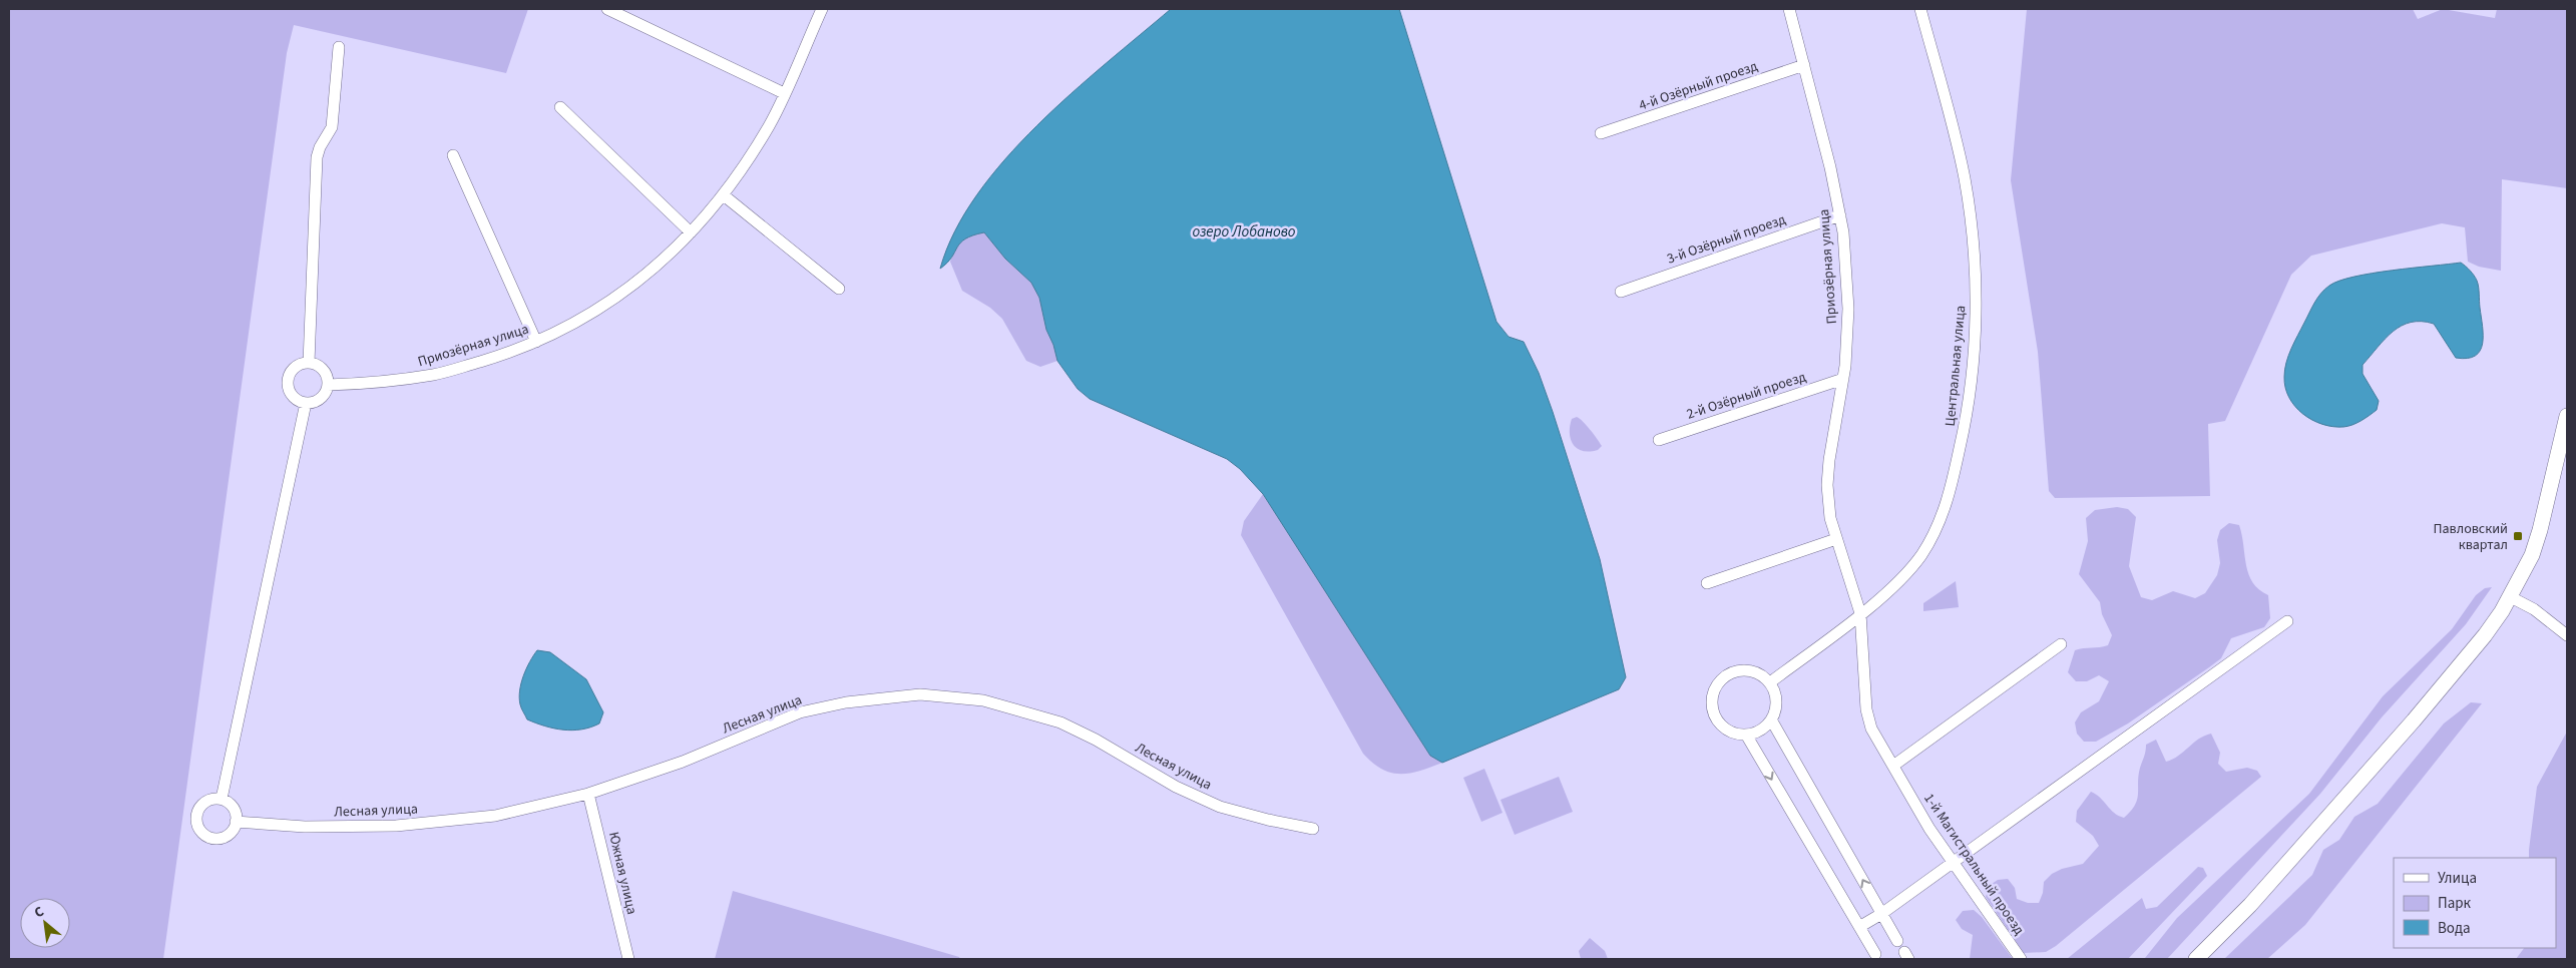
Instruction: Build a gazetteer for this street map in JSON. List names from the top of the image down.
{
  "streets": {
    "street": [
      "4-й Озёрный проезд",
      "3-й Озёрный проезд",
      "Приозёрная улица",
      "Центральная улица",
      "2-й Озёрный проезд",
      "Лесная улица",
      "1-й Магистральный проезд",
      "Южная улица"
    ]
  },
  "crossings": [
    ["4-й Озёрный проезд", "Приозёрная улица"],
    ["3-й Озёрный проезд", "Приозёрная улица"],
    ["Приозёрная улица", "Центральная улица"],
    ["Приозёрная улица", "2-й Озёрный проезд"],
    ["Приозёрная улица", "1-й Магистральный проезд"],
    ["Центральная улица", "1-й Магистральный проезд"],
    ["Лесная улица", "Южная улица"]
  ],
  "water": ["озеро Лобаново"],
  "places": {
    "transit": ["Павловский квартал"]
  },
  "legend": ["Улица", "Парк", "Вода"],
  "north": "top left"
}
